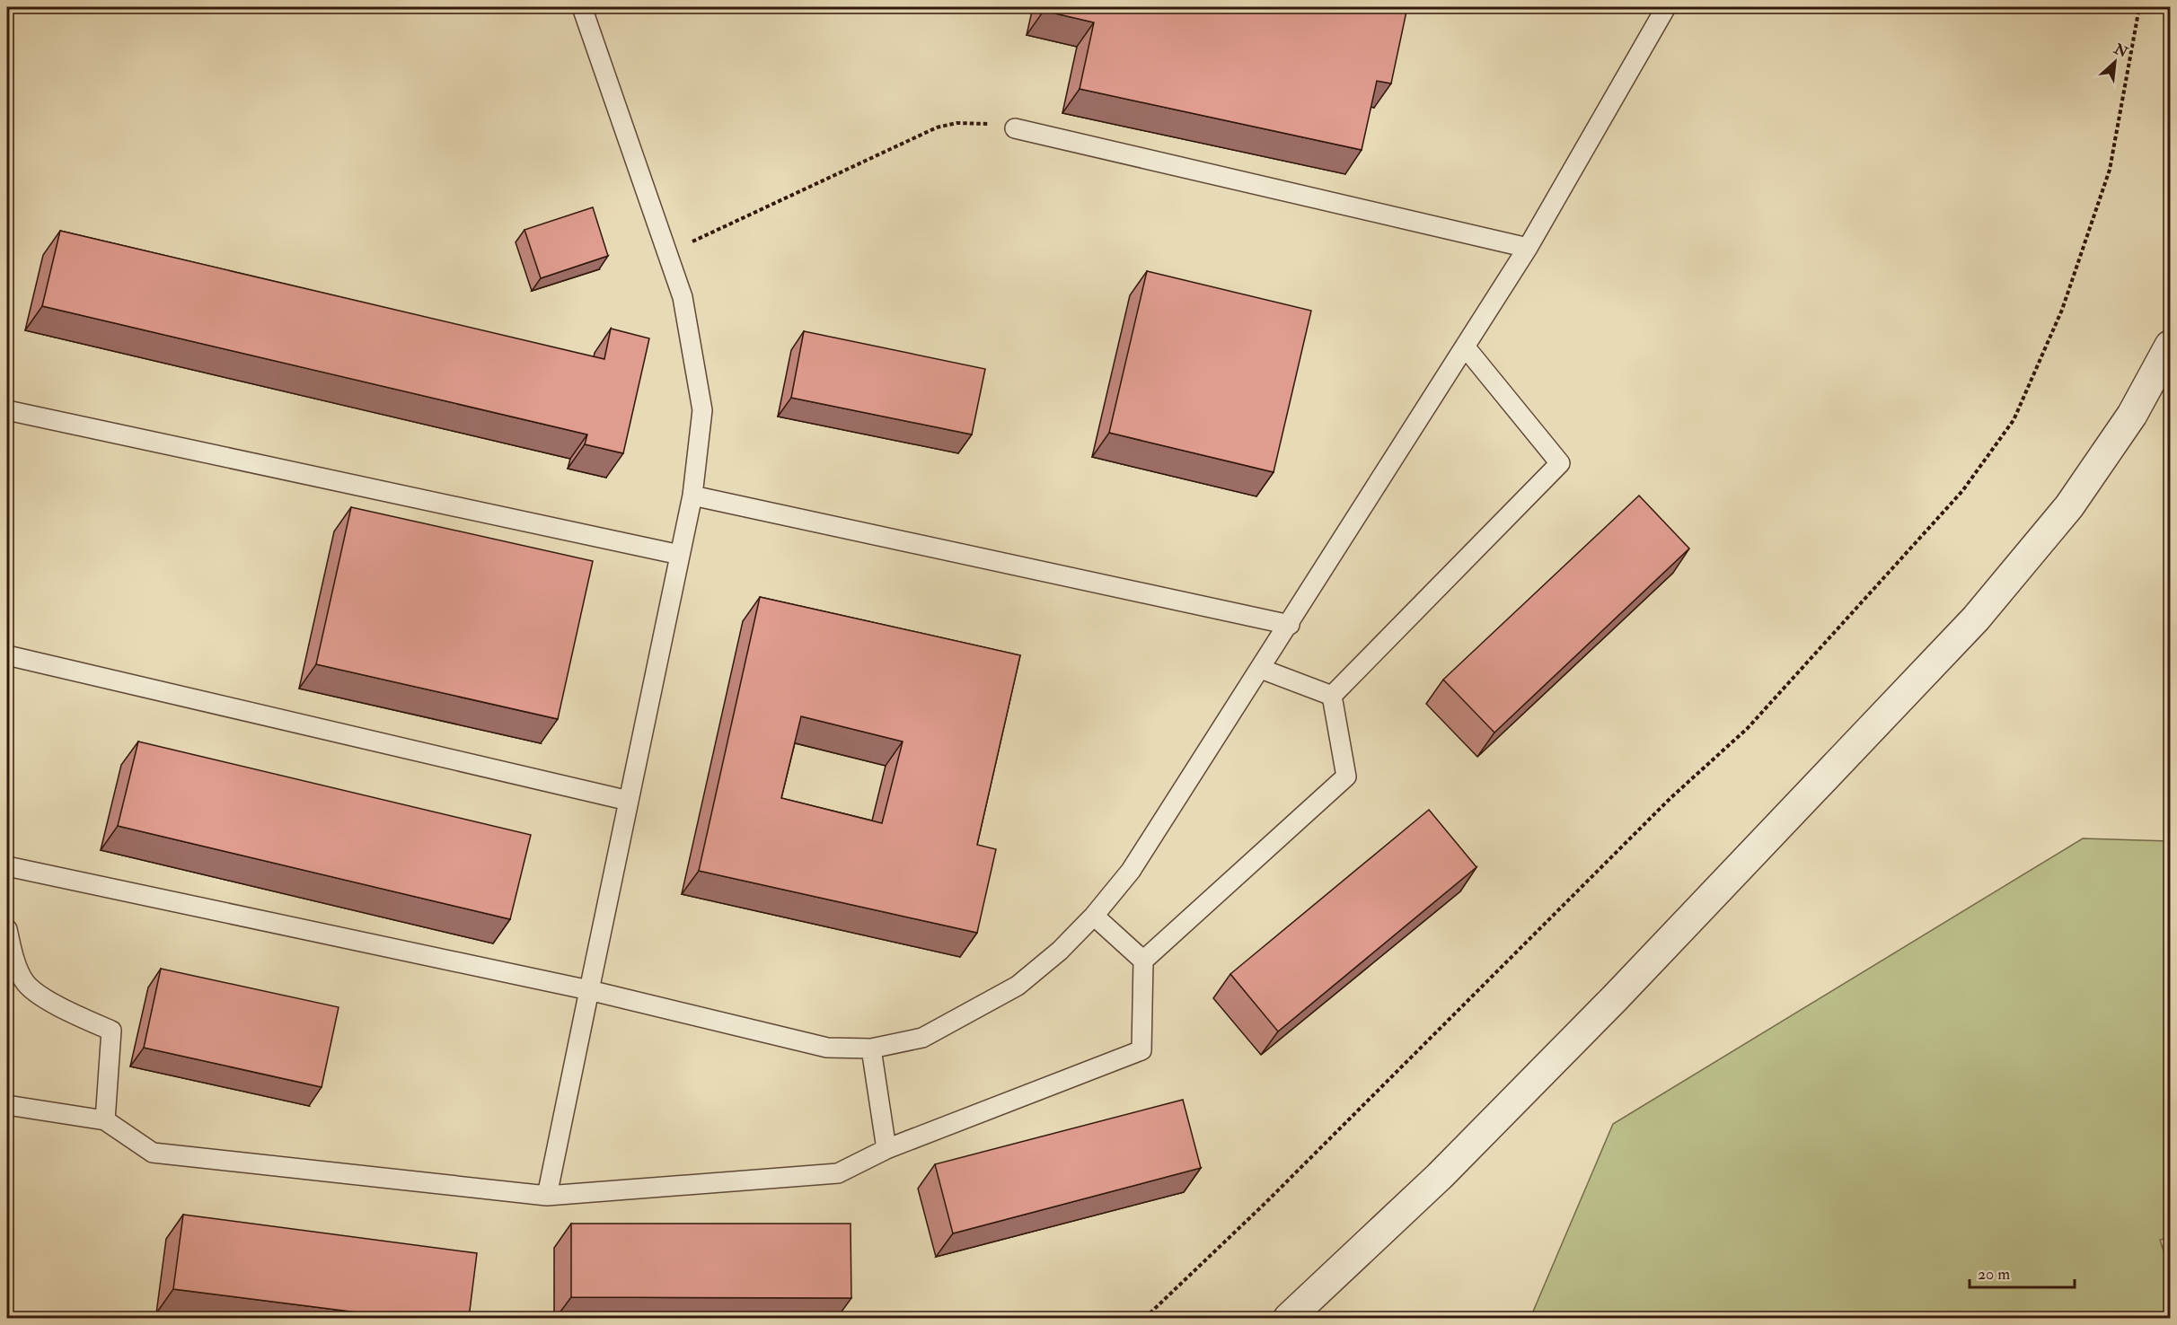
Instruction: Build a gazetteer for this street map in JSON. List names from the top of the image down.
{
  "scale_bar": "20 m",
  "north": "top right"
}
